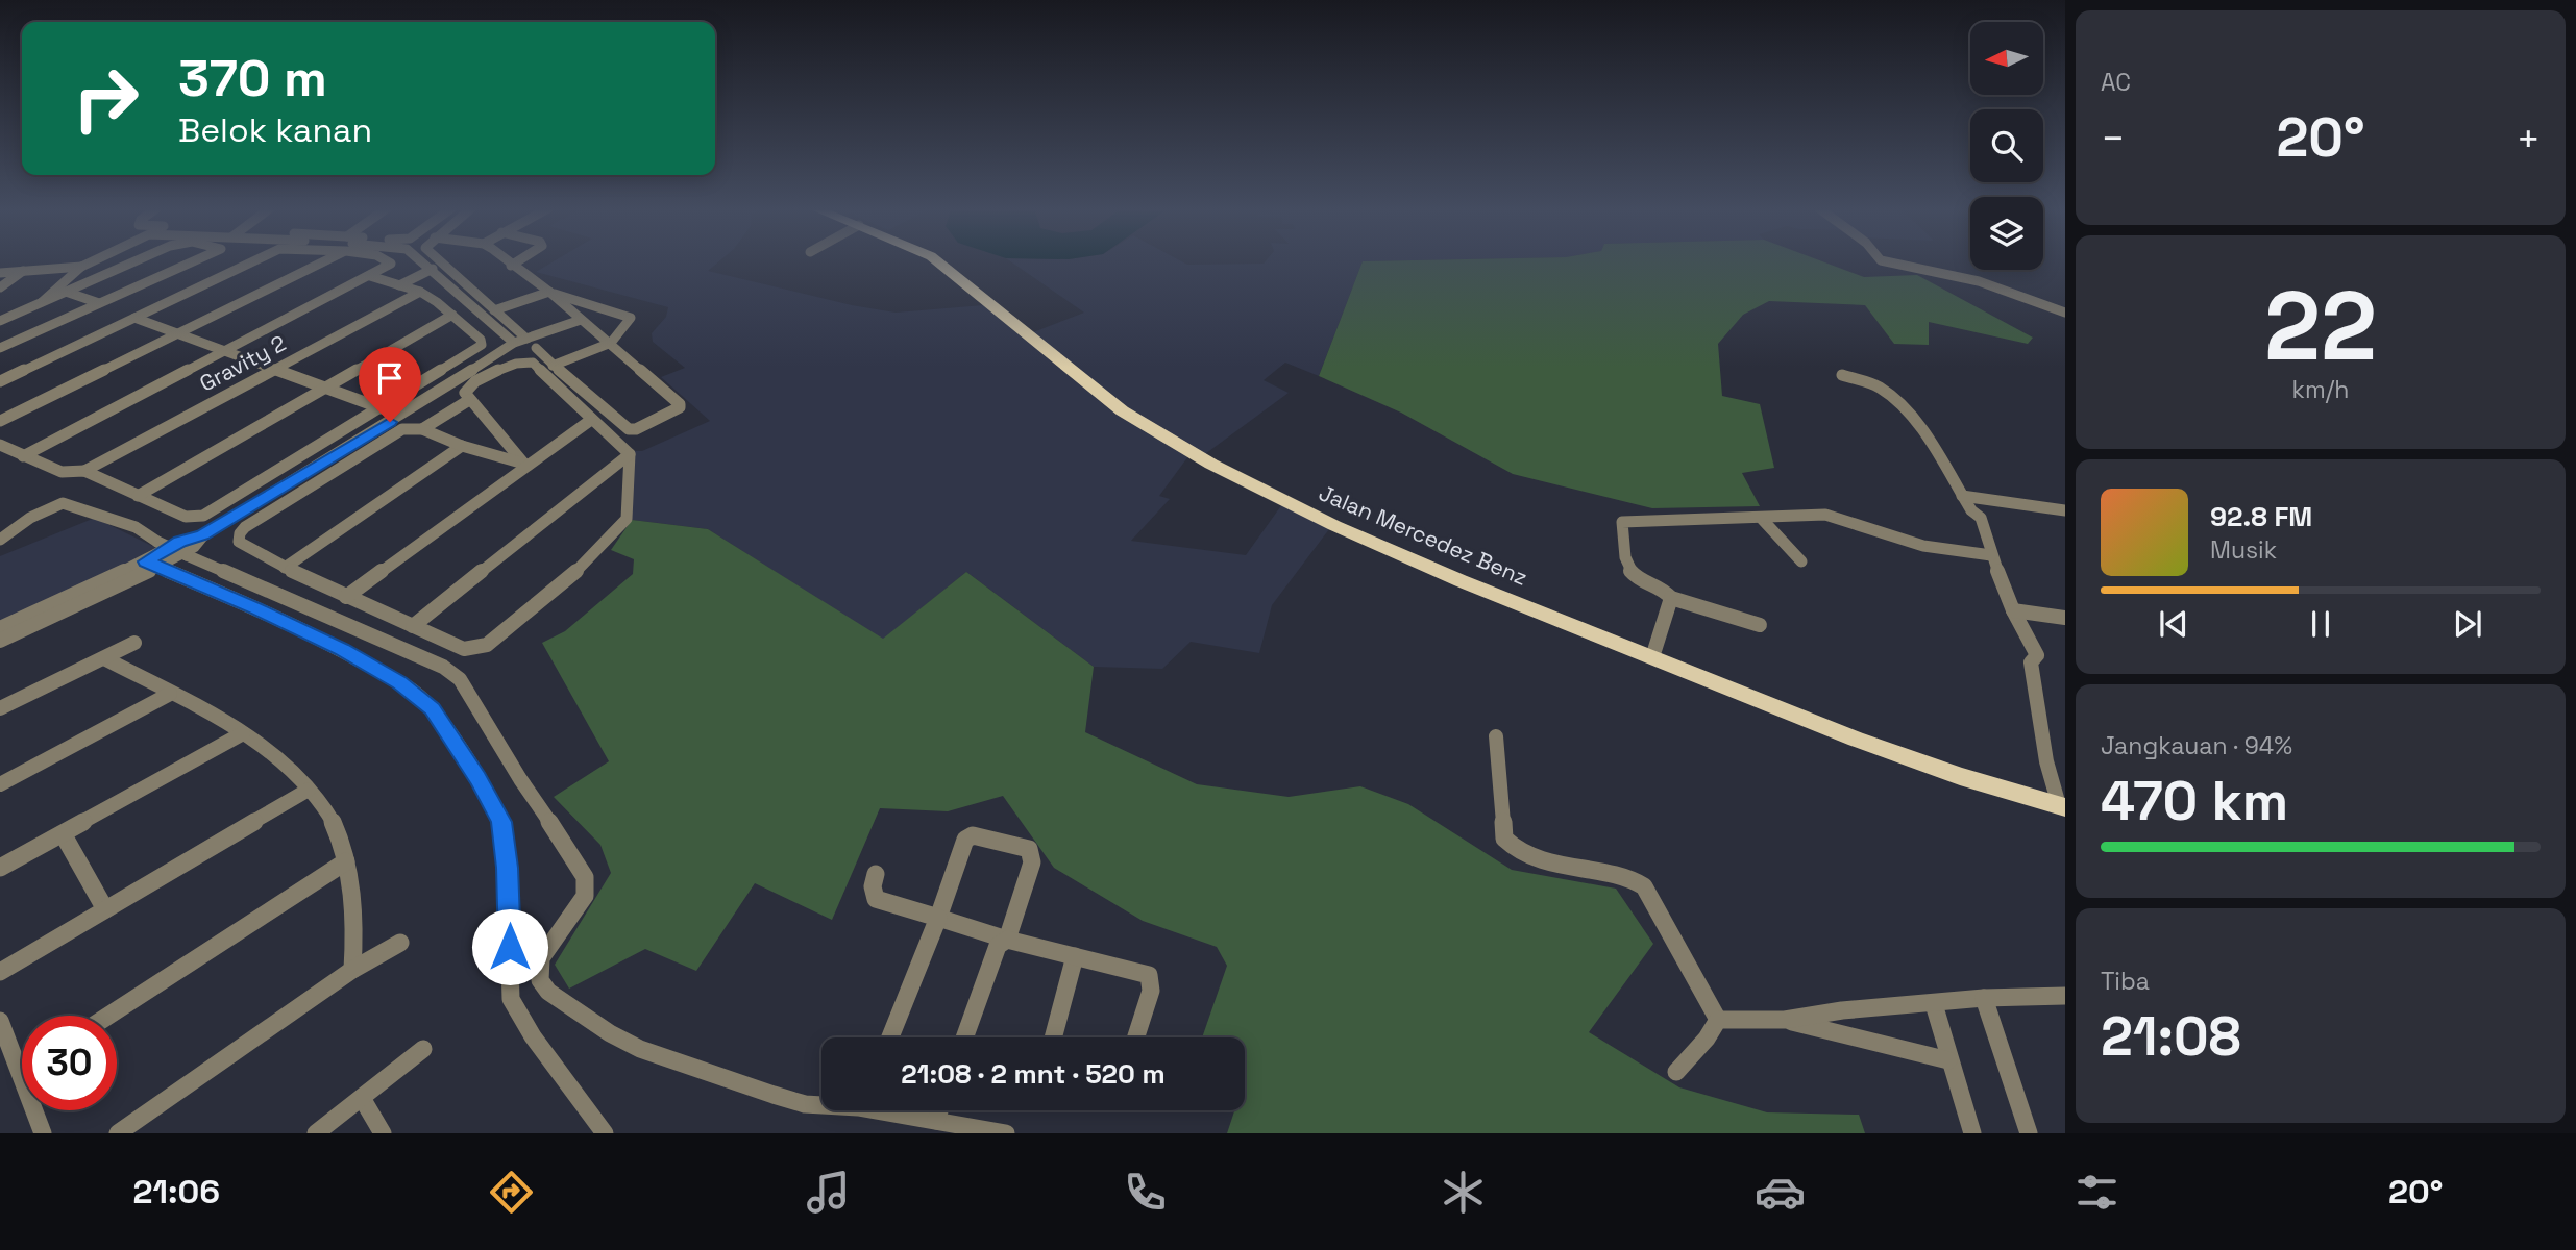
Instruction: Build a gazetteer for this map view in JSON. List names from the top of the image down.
{
  "streets": {
    "main road": ["Jalan Mercedez Benz"],
    "street": ["Gravity 2"]
  },
  "north": "left",
  "page": {
    "tile": [
      "AC",
      ["22", "km/h"],
      ["Jangkauan · 94%", "470 km"],
      ["Tiba", "21:08"]
    ],
    "turn": ["370 m", "Belok kanan"],
    "heat": ["−", "20°", "+"],
    "song": ["92.8 FM", "Musik"],
    "limit": "30",
    "trip": "21:08 · 2 mnt · 520 m",
    "tabs": ["21:06", "20°"]
  }
}
